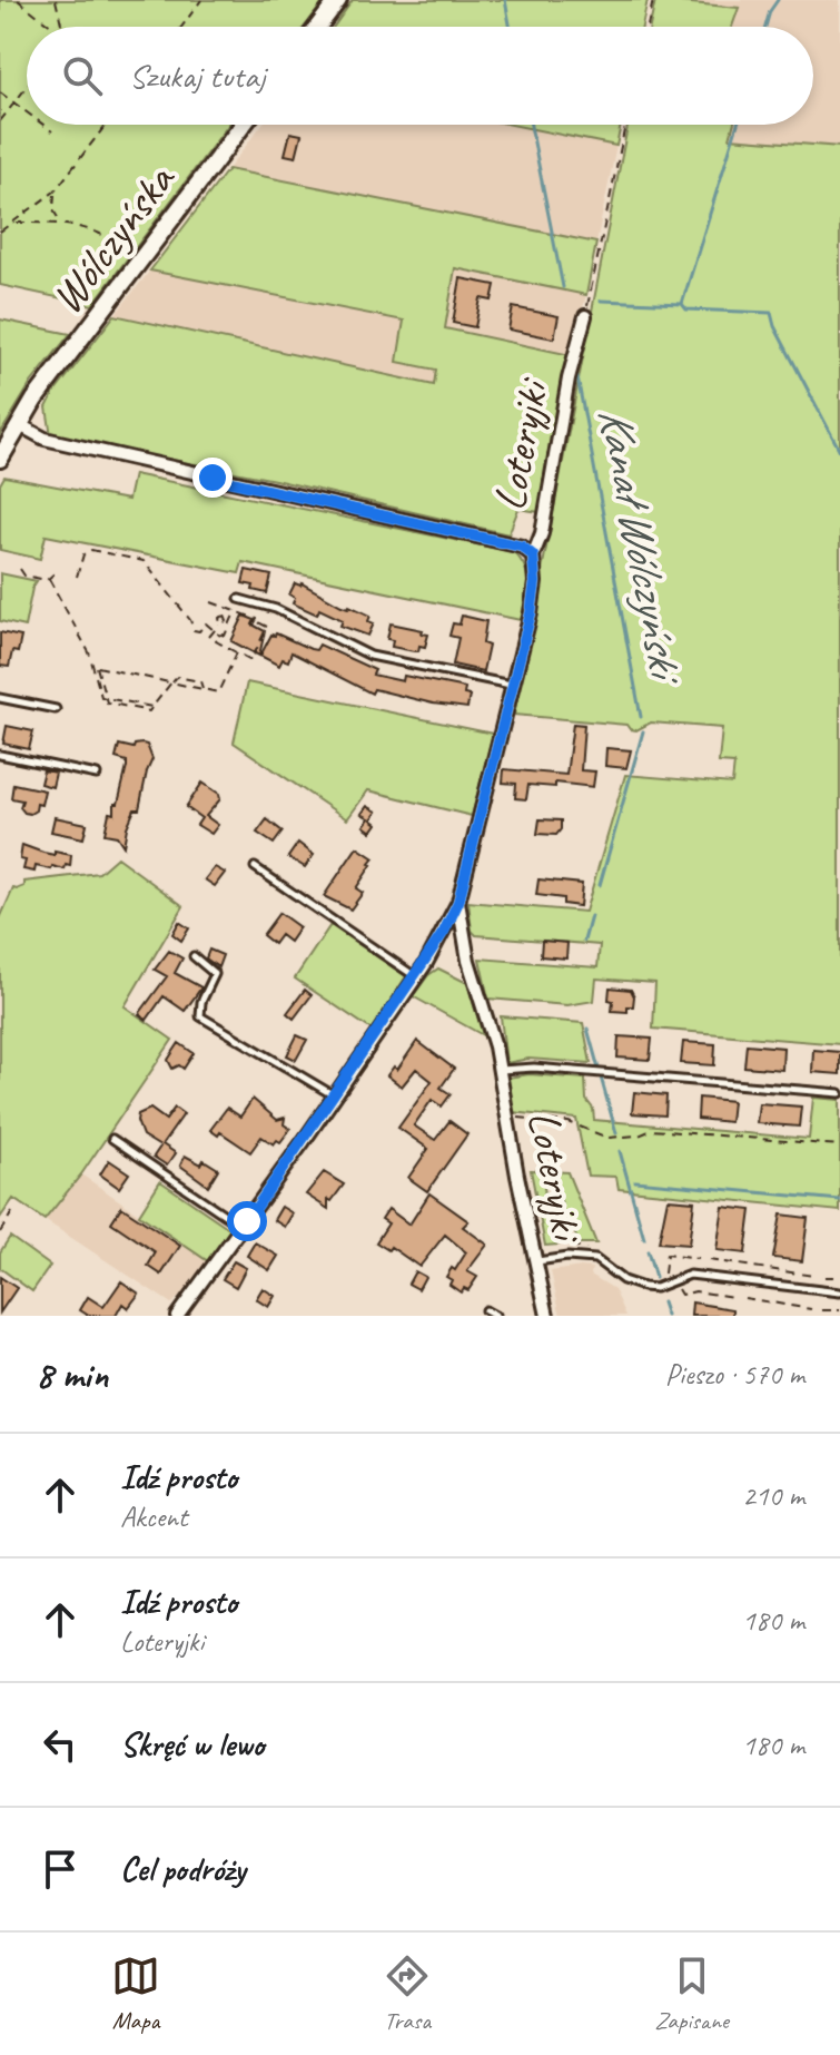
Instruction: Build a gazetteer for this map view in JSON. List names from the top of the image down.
{
  "streets": {
    "street": ["Wólczyńska", "Loteryjki"]
  },
  "water": ["Kanał Wólczyński"],
  "page": {
    "search": "Szukaj tutaj",
    "heading": ["8 min", "Pieszo · 570 m"],
    "list": [
      ["Idź prosto", "Akcent", "210 m"],
      ["Idź prosto", "Loteryjki", "180 m"],
      ["Skręć w lewo", "180 m"],
      "Cel podróży"
    ],
    "nav": ["Mapa", "Trasa", "Zapisane"]
  }
}
